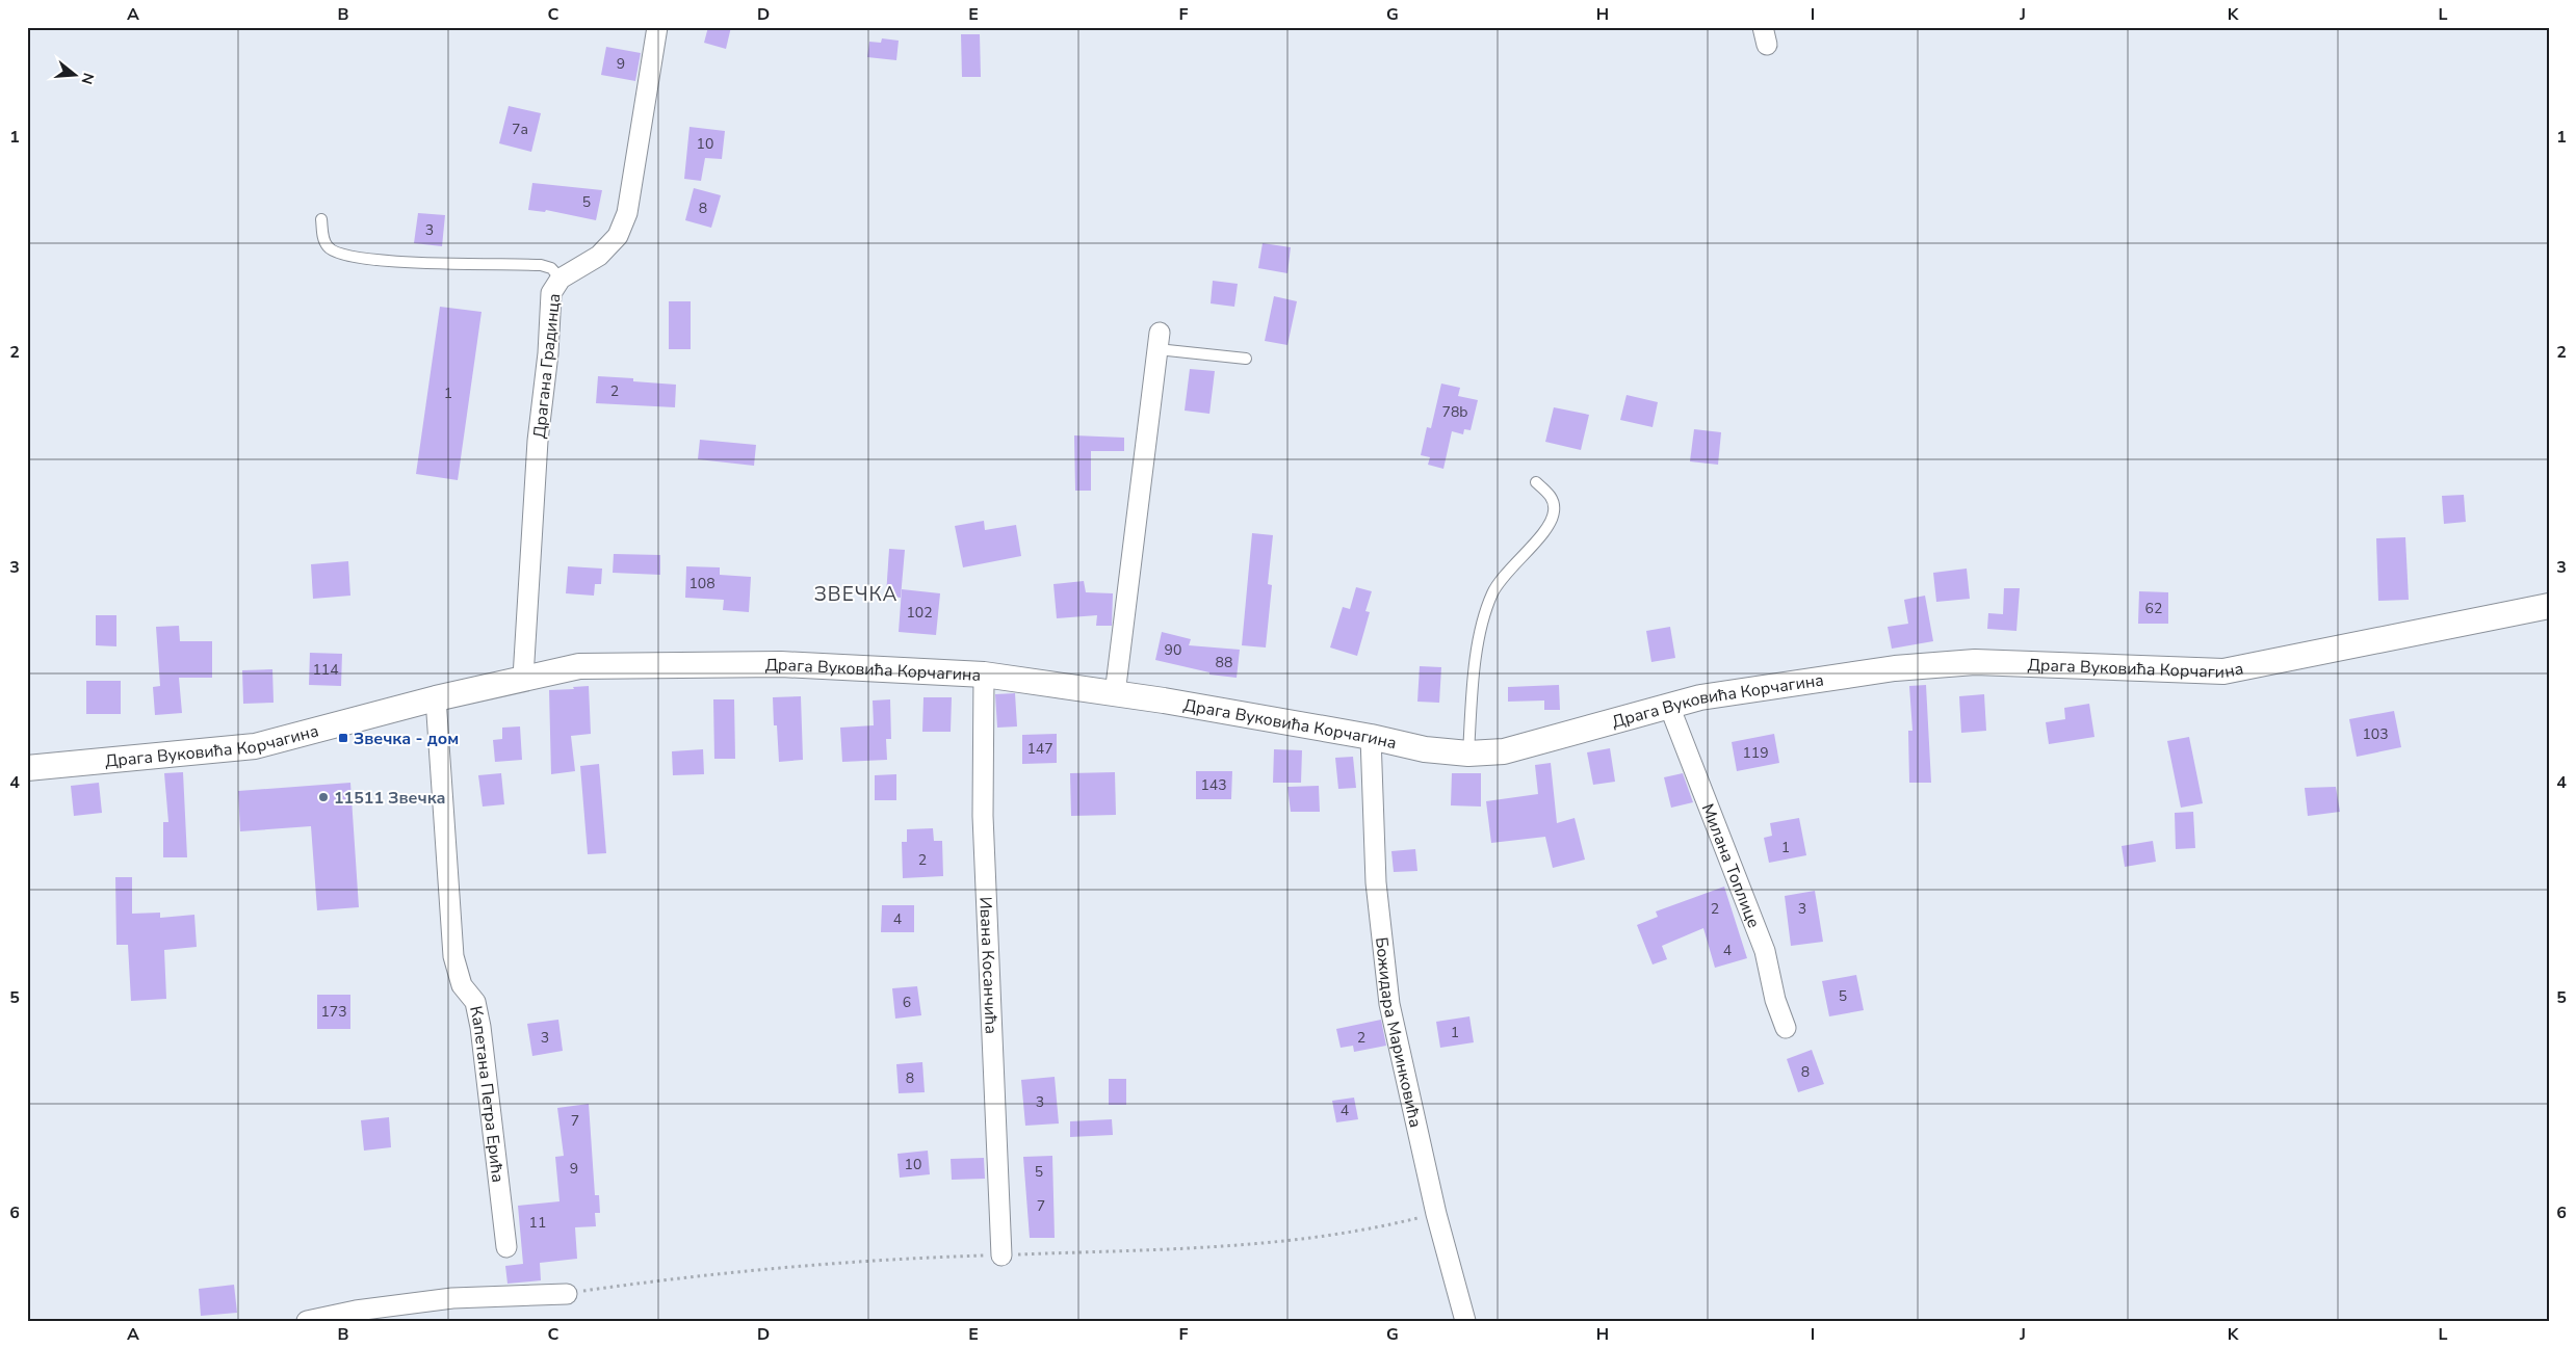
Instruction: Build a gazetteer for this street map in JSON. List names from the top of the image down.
{
  "streets": {
    "street": [
      "Драгана Градинца",
      "Драга Вуковића Корчагина",
      "Милана Топлице",
      "Ивана Косанчића",
      "Божидара Маринковића",
      "Капетана Петра Ерића"
    ]
  },
  "crossings": [
    ["Драгана Градинца", "Драга Вуковића Корчагина"],
    ["Драга Вуковића Корчагина", "Милана Топлице"],
    ["Драга Вуковића Корчагина", "Ивана Косанчића"],
    ["Драга Вуковића Корчагина", "Божидара Маринковића"],
    ["Драга Вуковића Корчагина", "Капетана Петра Ерића"]
  ],
  "districts": ["ЗВЕЧКА"],
  "places": {
    "transit": ["Звечка - дом"],
    "other": ["11511 Звечка"]
  },
  "house_numbers": [
    "9",
    "7a",
    "10",
    "5",
    "8",
    "3",
    "2",
    "1",
    "78b",
    "108",
    "62",
    "102",
    "90",
    "88",
    "114",
    "103",
    "147",
    "119",
    "143",
    "1",
    "2",
    "2",
    "3",
    "4",
    "4",
    "5",
    "6",
    "173",
    "1",
    "3",
    "2",
    "8",
    "8",
    "3",
    "4",
    "7",
    "10",
    "9",
    "5",
    "7",
    "11"
  ],
  "north": "right",
  "grid": {
    "columns": [
      "A",
      "B",
      "C",
      "D",
      "E",
      "F",
      "G",
      "H",
      "I",
      "J",
      "K",
      "L"
    ],
    "rows": [
      "1",
      "2",
      "3",
      "4",
      "5",
      "6"
    ]
  }
}
